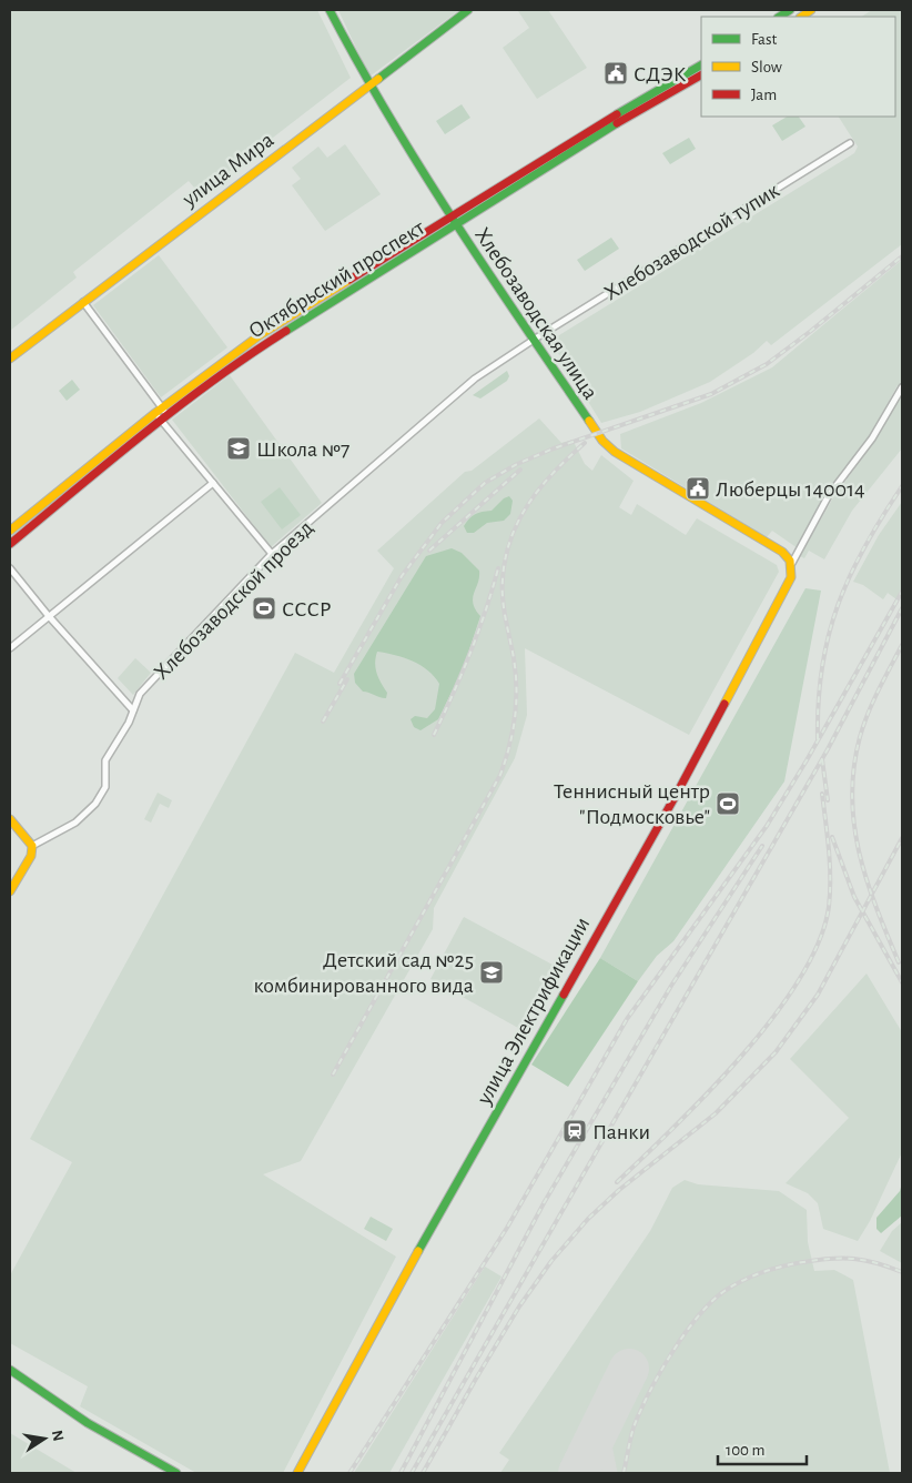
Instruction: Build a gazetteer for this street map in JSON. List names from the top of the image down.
{
  "streets": {
    "main road": [
      "улица Мира",
      "Октябрьский проспект",
      "Хлебозаводская улица",
      "улица Электрификации"
    ],
    "street": ["Хлебозаводской тупик", "Хлебозаводской проезд"]
  },
  "crossings": [
    ["улица Мира", "Хлебозаводская улица"],
    ["Хлебозаводской тупик", "Хлебозаводская улица"],
    ["Хлебозаводской тупик", "Хлебозаводской проезд"],
    ["Октябрьский проспект", "Хлебозаводская улица"],
    ["Хлебозаводская улица", "Хлебозаводской проезд"],
    ["Хлебозаводская улица", "улица Электрификации"]
  ],
  "places": {
    "public building": ["СДЭК", "Люберцы 140014"],
    "school or university": ["Школа №7", "Детский сад №25 комбинированного вида"],
    "sports": ["СССР", "Теннисный центр \"Подмосковье\""],
    "station": ["Панки"]
  },
  "legend": ["Fast", "Slow", "Jam"],
  "scale_bar": "100 m",
  "north": "right"
}
